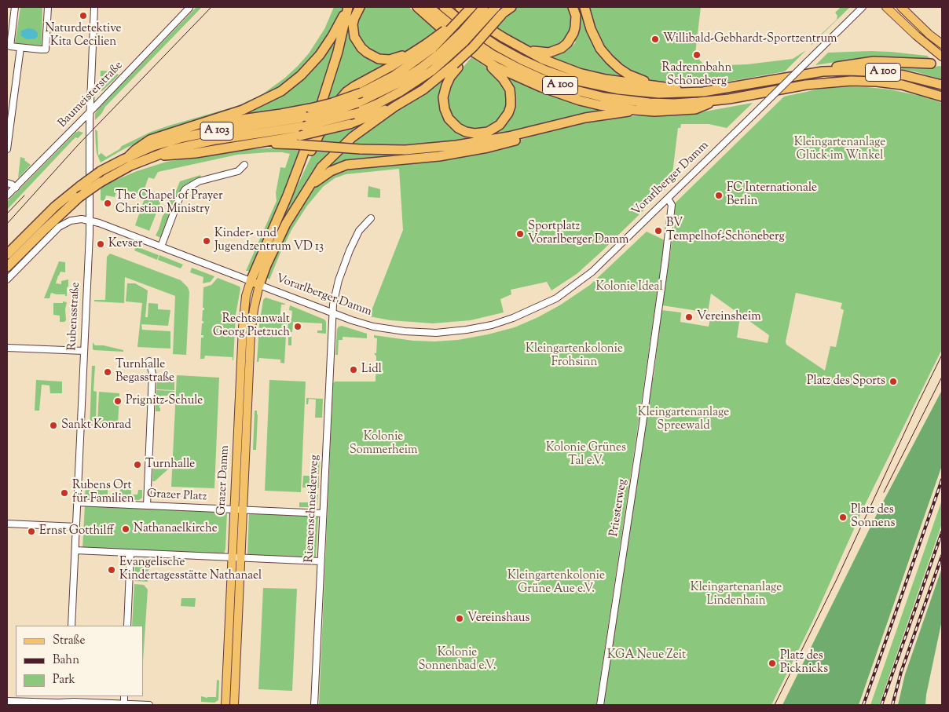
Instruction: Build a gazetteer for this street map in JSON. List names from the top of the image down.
{
  "streets": {
    "highway": ["A 100", "A 103"],
    "main road": ["Vorarlberger Damm", "Grazer Damm"],
    "street": [
      "Baumeisterstraße",
      "Rubensstraße",
      "Grazer Platz",
      "Priesterweg",
      "Riemenschneiderweg"
    ]
  },
  "crossings": [
    ["Baumeisterstraße", "Rubensstraße"],
    ["Vorarlberger Damm", "Rubensstraße"],
    ["Vorarlberger Damm", "Grazer Damm"],
    ["Vorarlberger Damm", "Priesterweg"],
    ["Vorarlberger Damm", "Riemenschneiderweg"],
    ["Rubensstraße", "Grazer Platz"],
    ["Grazer Damm", "Grazer Platz"],
    ["Grazer Platz", "Riemenschneiderweg"]
  ],
  "parks": [
    "Kleingartenanlage Glück im Winkel",
    "Kolonie Ideal",
    "Kleingartenkolonie Frohsinn",
    "Kleingartenanlage Spreewald",
    "Kolonie Sommerheim",
    "Kolonie Grünes Tal e.V.",
    "Kleingartenkolonie Grüne Aue e.V.",
    "Kleingartenanlage Lindenhain",
    "Kolonie Sonnenbad e.V.",
    "KGA Neue Zeit"
  ],
  "places": [
    "Naturdetektive Kita Cecilien",
    "Willibald-Gebhardt-Sportzentrum",
    "Radrennbahn Schöneberg",
    "FC Internationale Berlin",
    "The Chapel of Prayer Christian Ministry",
    "BV Tempelhof-Schöneberg",
    "Sportplatz Vorarlberger Damm",
    "Kinder- und Jugendzentrum VD 13",
    "Kevser",
    "Vereinsheim",
    "Rechtsanwalt Georg Pietzuch",
    "Lidl",
    "Turnhalle Begasstraße",
    "Platz des Sports",
    "Prignitz-Schule",
    "Sankt Konrad",
    "Turnhalle",
    "Rubens Ort für Familien",
    "Platz des Sonnens",
    "Nathanaelkirche",
    "Ernst Gotthilff",
    "Evangelische Kindertagesstätte Nathanael",
    "Vereinshaus",
    "Platz des Picknicks"
  ],
  "legend": ["Straße", "Bahn", "Park"]
}
